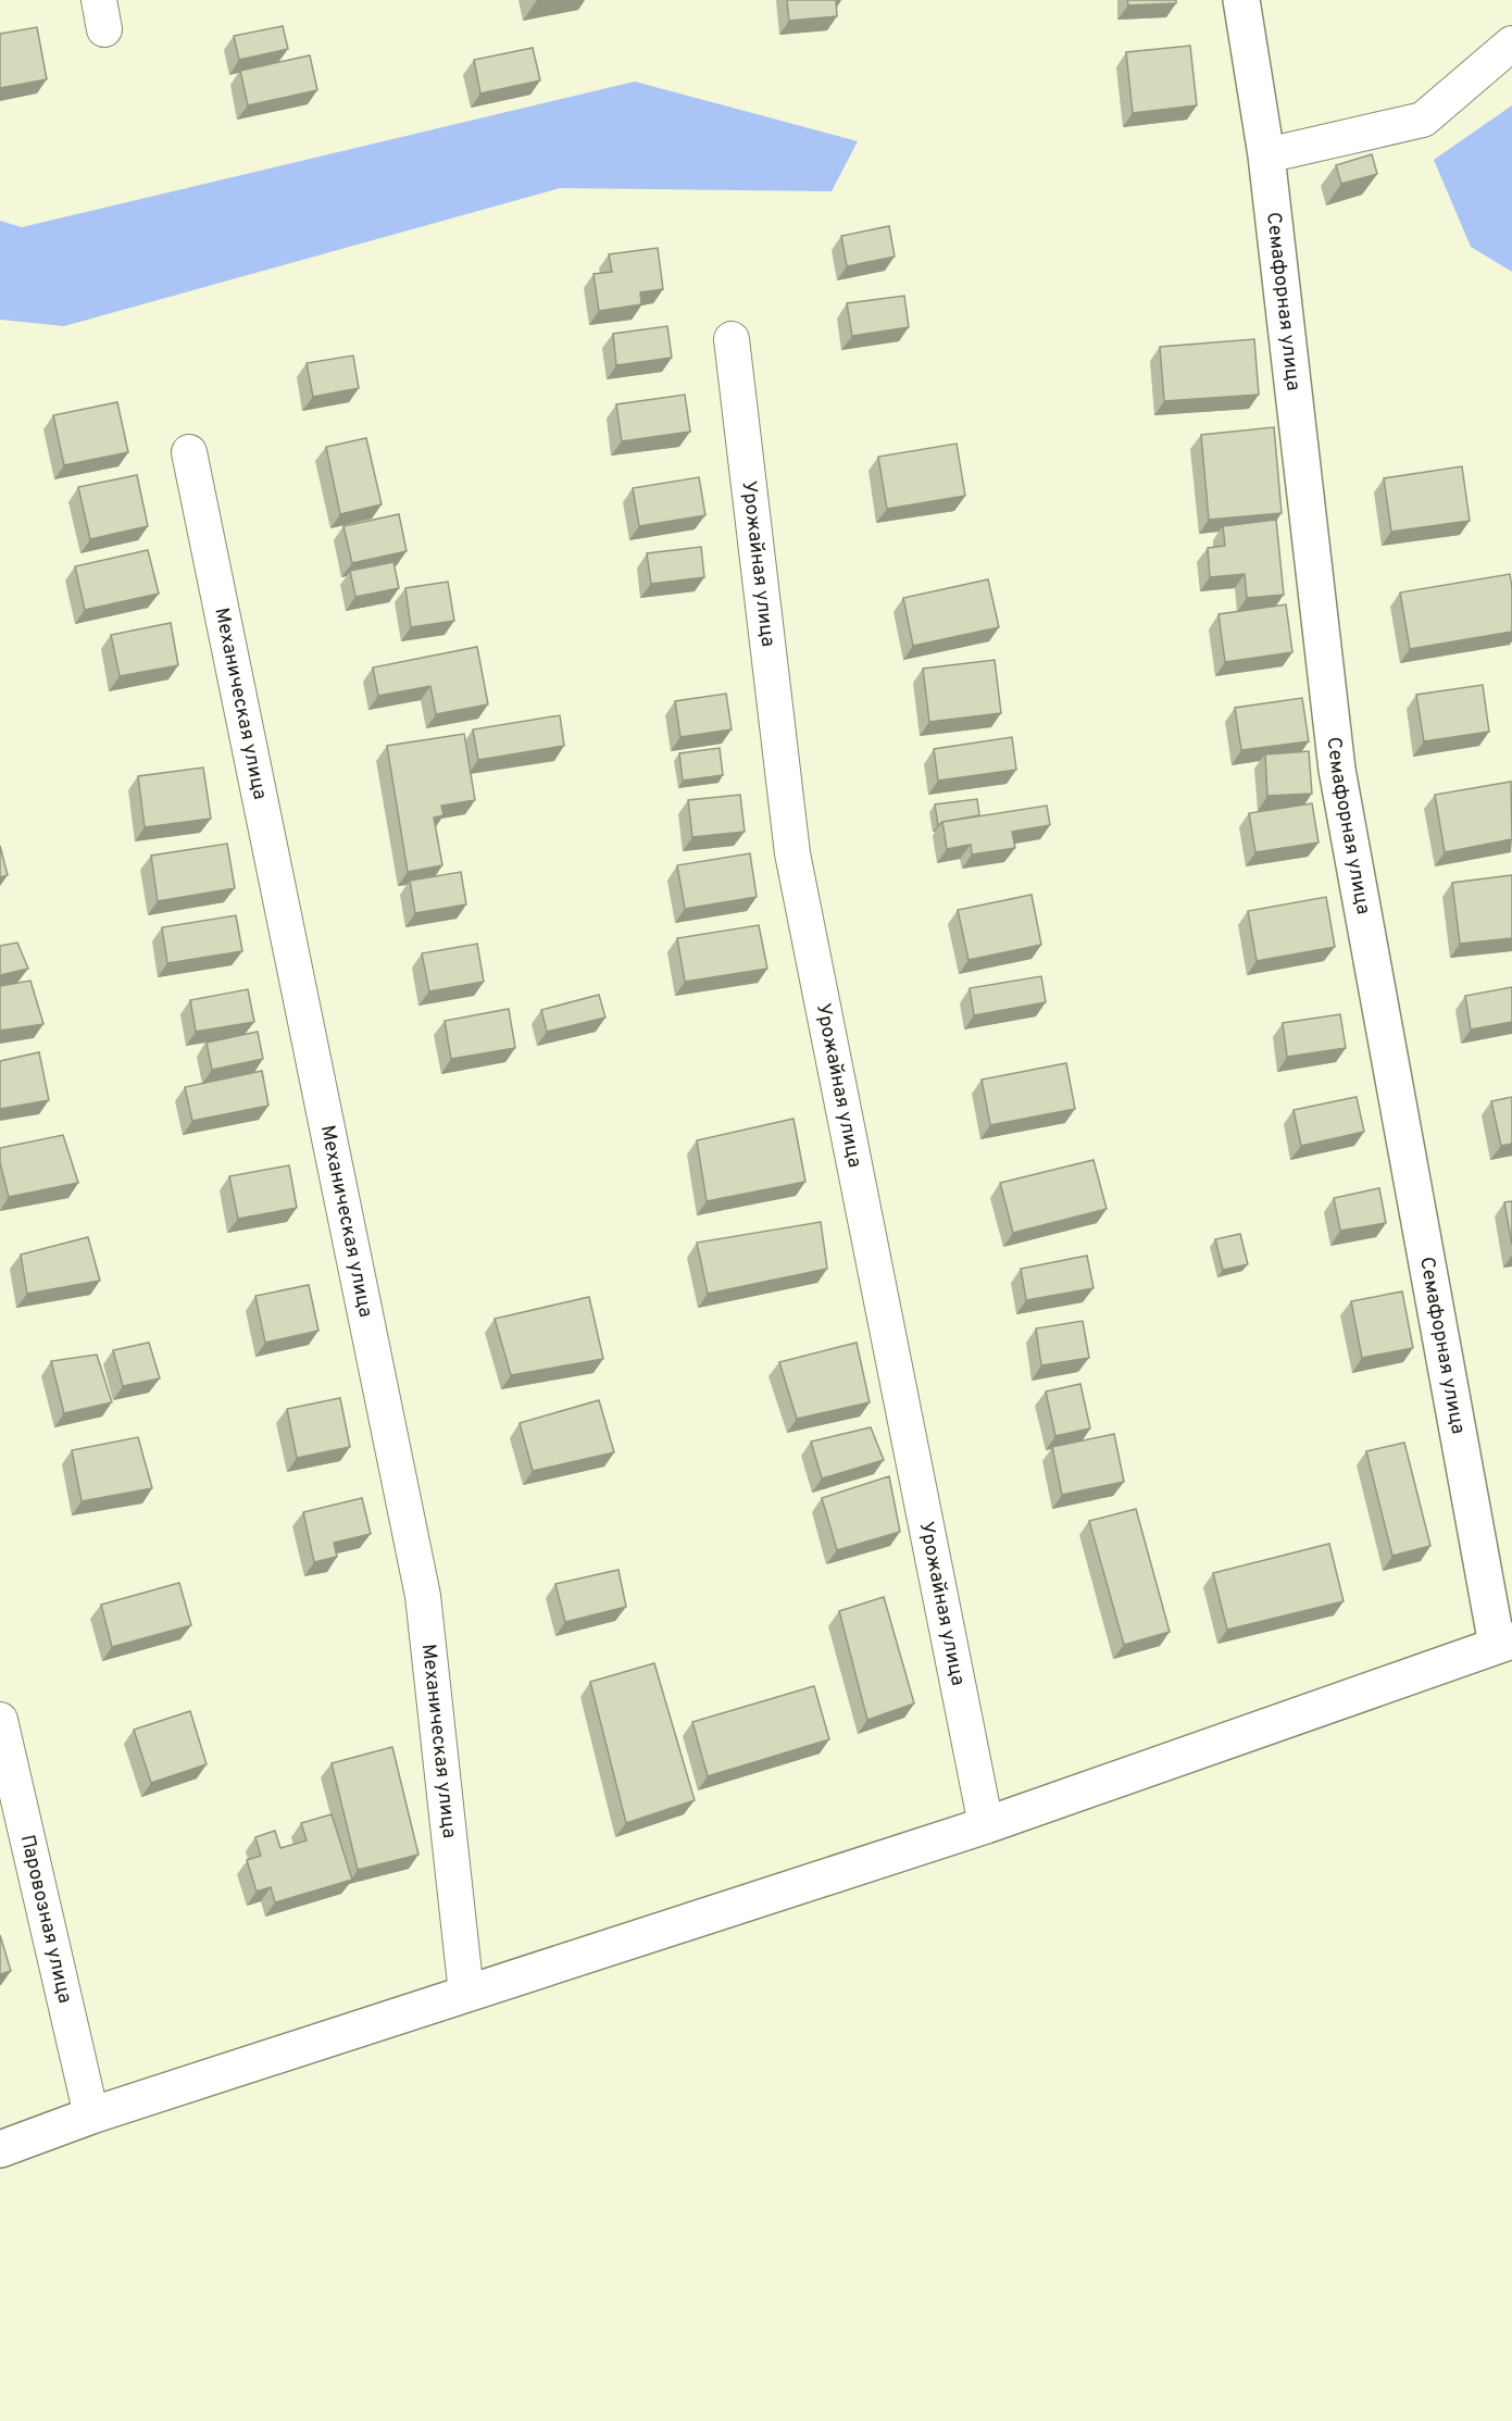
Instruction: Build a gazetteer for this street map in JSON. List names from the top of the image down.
{
  "streets": {
    "street": [
      "Семафорная улица",
      "Урожайная улица",
      "Механическая улица",
      "Паровозная улица"
    ]
  }
}
